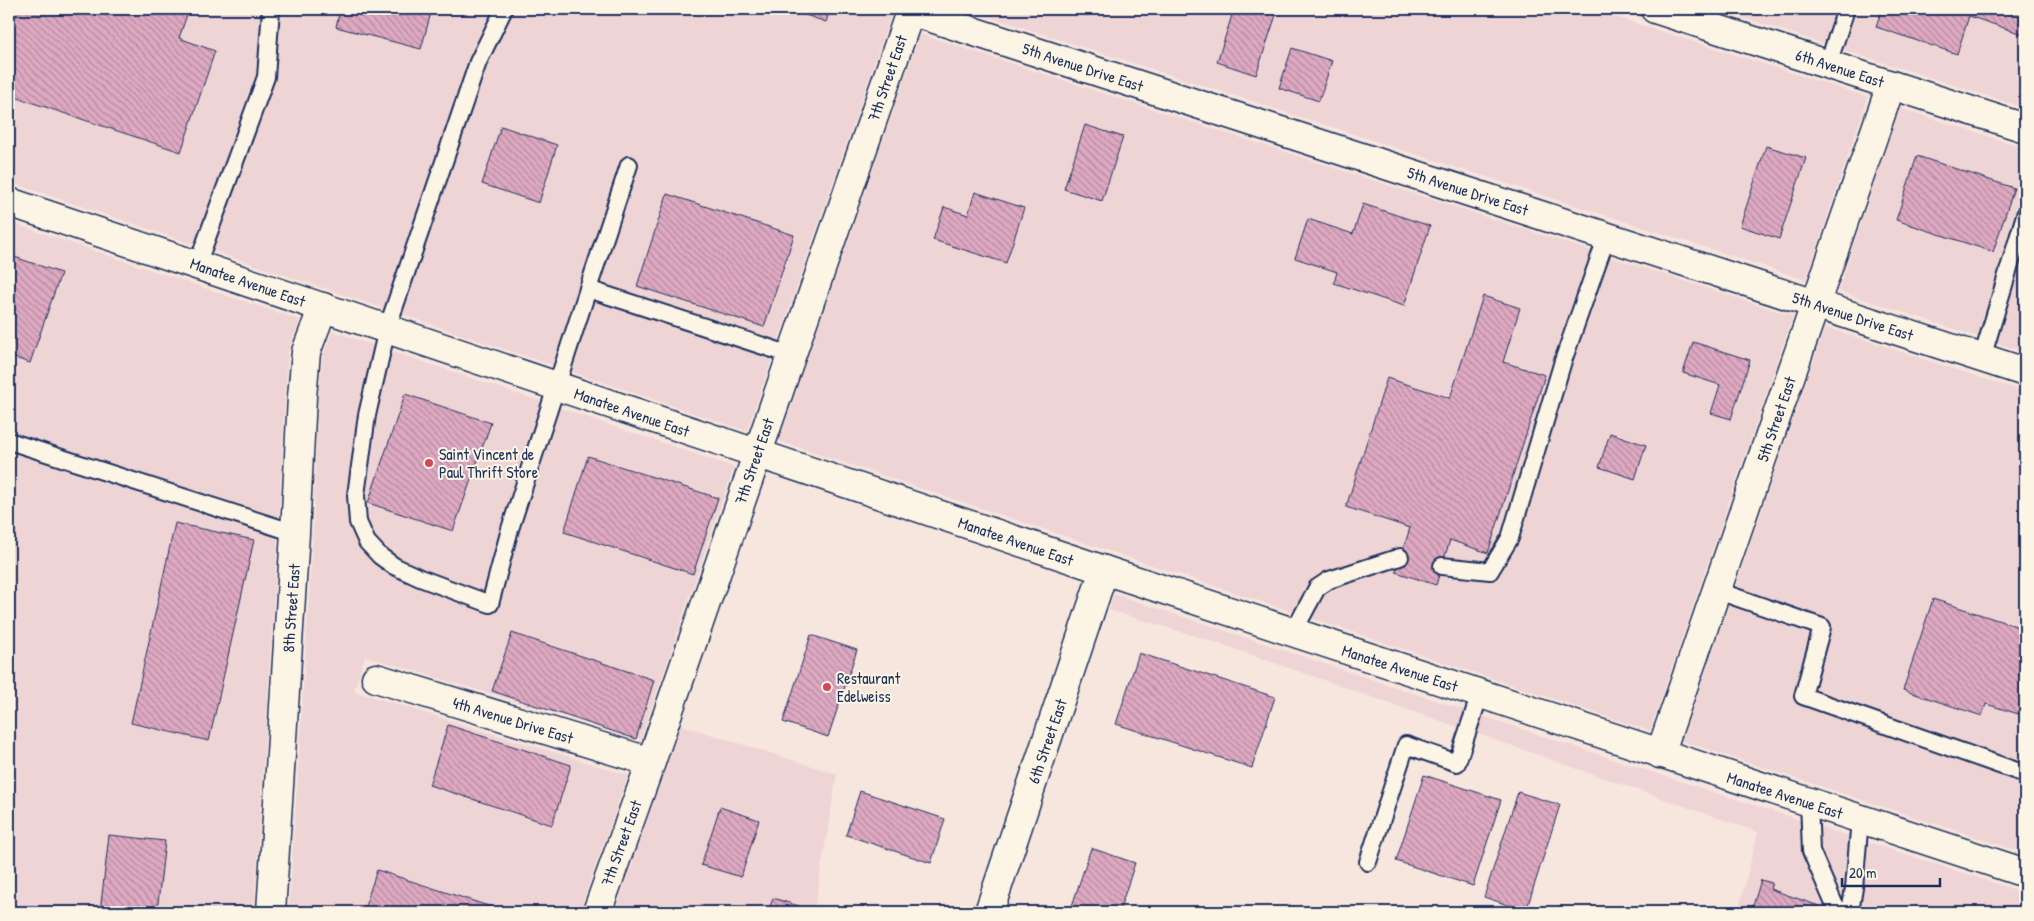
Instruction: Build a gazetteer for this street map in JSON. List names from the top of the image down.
{
  "streets": {
    "street": [
      "5th Avenue Drive East",
      "6th Avenue East",
      "7th Street East",
      "Manatee Avenue East",
      "5th Street East",
      "8th Street East",
      "4th Avenue Drive East",
      "6th Street East"
    ]
  },
  "crossings": [
    ["5th Avenue Drive East", "7th Street East"],
    ["5th Avenue Drive East", "5th Street East"],
    ["6th Avenue East", "5th Street East"],
    ["7th Street East", "Manatee Avenue East"],
    ["7th Street East", "4th Avenue Drive East"],
    ["Manatee Avenue East", "5th Street East"],
    ["Manatee Avenue East", "8th Street East"],
    ["Manatee Avenue East", "6th Street East"]
  ],
  "places": ["Saint Vincent de Paul Thrift Store", "Restaurant Edelweiss"],
  "scale_bar": "20 m"
}
